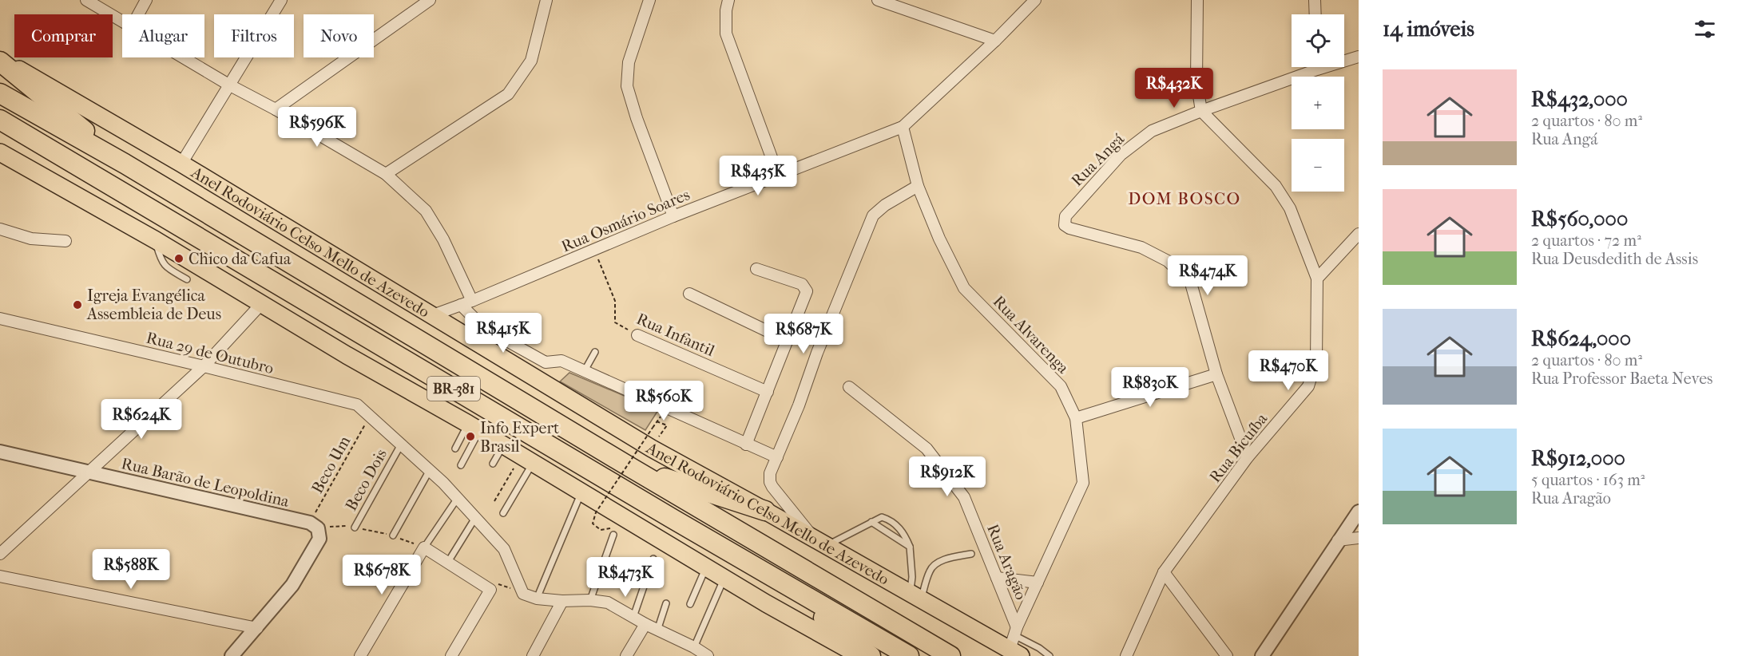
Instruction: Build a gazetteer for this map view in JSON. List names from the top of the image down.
{
  "streets": {
    "highway": ["Anel Rodoviário Celso Mello de Azevedo", "BR-381"],
    "street": [
      "Rua Angá",
      "Rua Osmário Soares",
      "Rua Infantil",
      "Rua Alvarenga",
      "Rua 29 de Outubro",
      "Rua Bicuíba",
      "Rua Barão de Leopoldina",
      "Rua Aragão"
    ],
    "lane": ["Beco Dois"],
    "path": ["Beco Um"]
  },
  "crossings": [
    ["Rua Angá", "Rua Bicuíba"],
    ["Rua Osmário Soares", "Anel Rodoviário Celso Mello de Azevedo"],
    ["Rua Osmário Soares", "Rua Infantil"],
    ["Rua Osmário Soares", "Rua Alvarenga"],
    ["Anel Rodoviário Celso Mello de Azevedo", "Rua Alvarenga"],
    ["Anel Rodoviário Celso Mello de Azevedo", "Rua Aragão"],
    ["Rua Alvarenga", "Rua Aragão"],
    ["Rua 29 de Outubro", "Beco Um"],
    ["Beco Um", "Rua Barão de Leopoldina"]
  ],
  "districts": ["DOM BOSCO"],
  "places": ["Chico da Cafua", "Igreja Evangélica Assembleia de Deus", "Info Expert Brasil"],
  "page": {
    "heading": "14 imóveis",
    "map_buttons": ["+", "−"],
    "chip": [
      "Comprar",
      "Alugar",
      "Filtros",
      "Novo"
    ],
    "list": [
      {
        "name": "R$432,000",
        "note": "2 quartos · 80 m² · Rua Angá"
      },
      {
        "name": "R$560,000",
        "note": "2 quartos · 72 m² · Rua Deusdedith de Assis"
      },
      {
        "name": "R$624,000",
        "note": "2 quartos · 80 m² · Rua Professor Baeta Neves"
      },
      {
        "name": "R$912,000",
        "note": "5 quartos · 163 m² · Rua Aragão"
      }
    ],
    "price": [
      "R$432K",
      "R$596K",
      "R$435K",
      "R$474K",
      "R$415K",
      "R$687K",
      "R$470K",
      "R$830K",
      "R$560K",
      "R$624K",
      "R$912K",
      "R$588K",
      "R$678K",
      "R$473K"
    ]
  }
}
